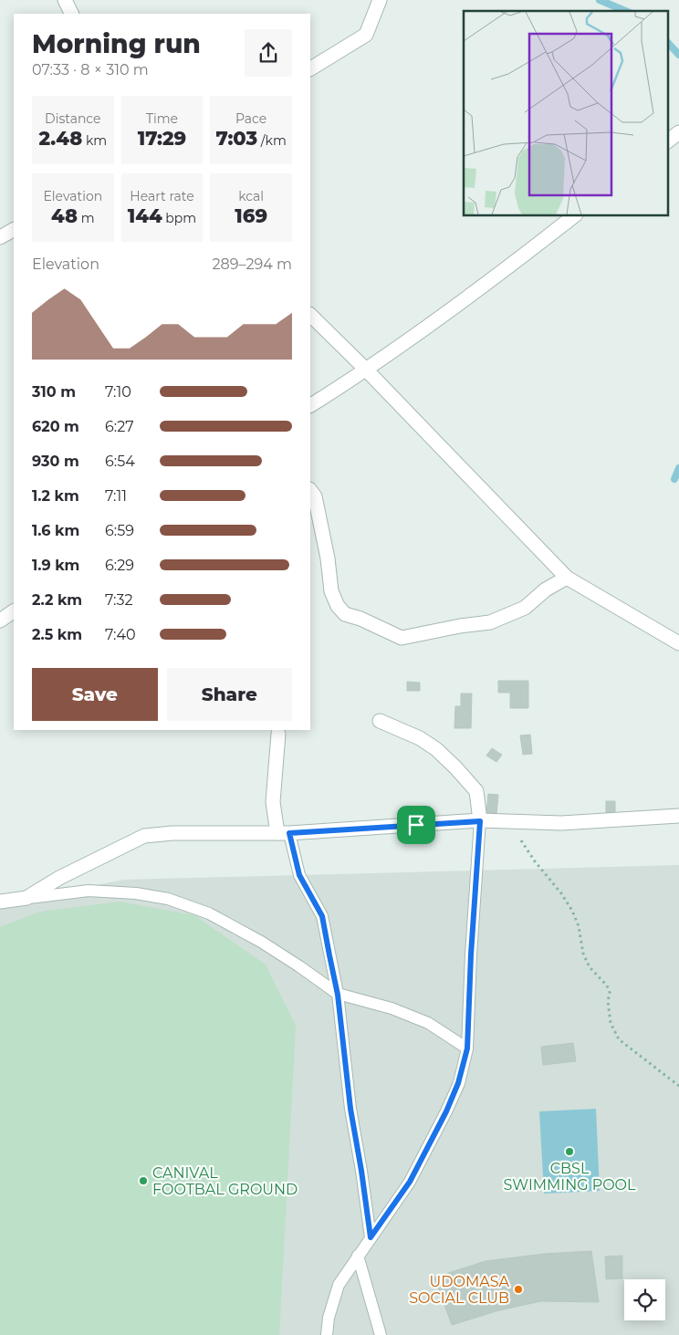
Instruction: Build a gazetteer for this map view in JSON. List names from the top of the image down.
{
  "places": ["CBSL SWIMMING POOL", "CANIVAL FOOTBAL GROUND", "UDOMASA SOCIAL CLUB"],
  "page": {
    "heading": ["Morning run", "07:33 · 8 × 310 m"],
    "stats": [
      ["Distance", "2.48 km"],
      ["Time", "17:29"],
      ["Pace", "7:03 /km"],
      ["Elevation", "48 m"],
      ["Heart rate", "144 bpm"],
      ["kcal", "169"]
    ],
    "chart": ["Elevation", "289–294 m"],
    "list": [
      {
        "name": "310 m",
        "note": "7:10"
      },
      {
        "name": "620 m",
        "note": "6:27"
      },
      {
        "name": "930 m",
        "note": "6:54"
      },
      {
        "name": "1.2 km",
        "note": "7:11"
      },
      {
        "name": "1.6 km",
        "note": "6:59"
      },
      {
        "name": "1.9 km",
        "note": "6:29"
      },
      {
        "name": "2.2 km",
        "note": "7:32"
      },
      {
        "name": "2.5 km",
        "note": "7:40"
      }
    ],
    "buttons": ["Save", "Share"]
  }
}
